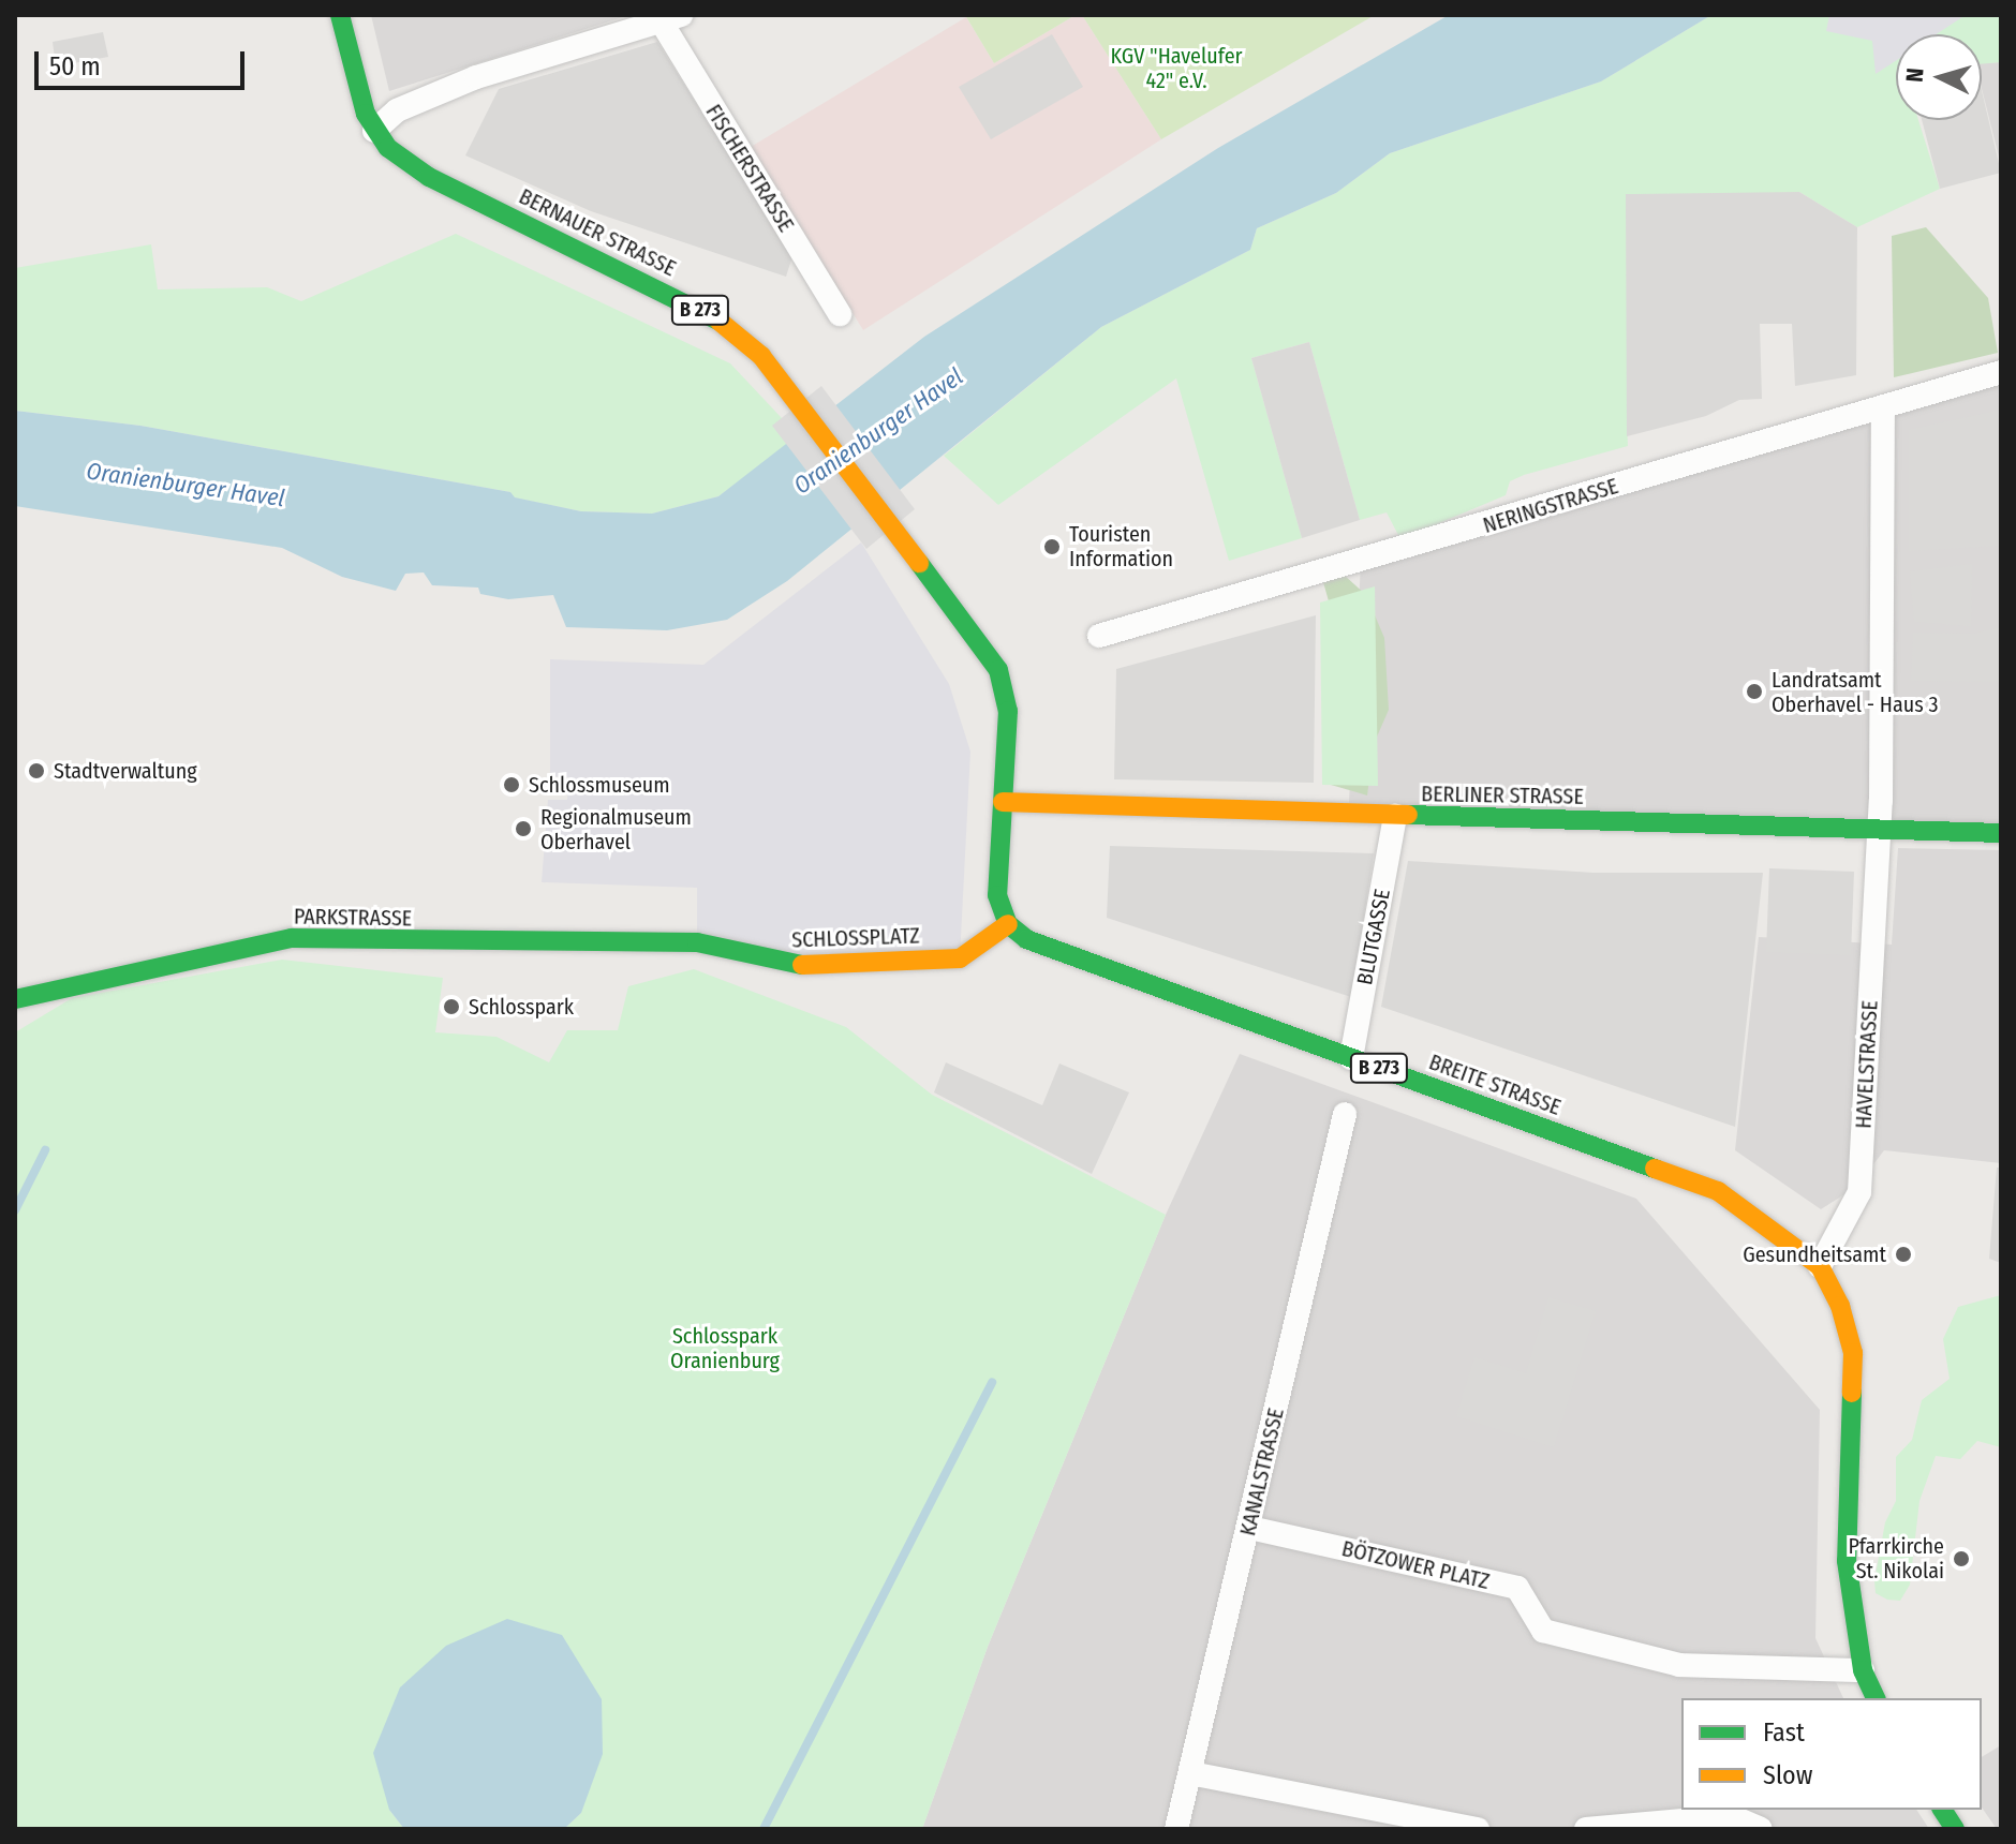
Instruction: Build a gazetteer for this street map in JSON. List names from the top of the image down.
{
  "streets": {
    "main road": [
      "BERNAUER STRASSE",
      "B 273",
      "BERLINER STRASSE",
      "PARKSTRASSE",
      "SCHLOSSPLATZ",
      "BREITE STRASSE"
    ],
    "street": [
      "FISCHERSTRASSE",
      "NERINGSTRASSE",
      "BLUTGASSE",
      "HAVELSTRASSE",
      "KANALSTRASSE",
      "BÖTZOWER PLATZ"
    ]
  },
  "crossings": [
    ["FISCHERSTRASSE", "BERNAUER STRASSE"],
    ["BERNAUER STRASSE", "B 273"],
    ["BERNAUER STRASSE", "BERLINER STRASSE"],
    ["B 273", "BERLINER STRASSE"],
    ["B 273", "SCHLOSSPLATZ"],
    ["B 273", "HAVELSTRASSE"],
    ["B 273", "BREITE STRASSE"],
    ["B 273", "BÖTZOWER PLATZ"],
    ["NERINGSTRASSE", "HAVELSTRASSE"],
    ["BERLINER STRASSE", "BLUTGASSE"],
    ["BERLINER STRASSE", "HAVELSTRASSE"],
    ["PARKSTRASSE", "SCHLOSSPLATZ"],
    ["BLUTGASSE", "BREITE STRASSE"],
    ["SCHLOSSPLATZ", "BREITE STRASSE"],
    ["HAVELSTRASSE", "BREITE STRASSE"],
    ["KANALSTRASSE", "BÖTZOWER PLATZ"]
  ],
  "water": ["Oranienburger Havel"],
  "parks": ["KGV \"Havelufer 42\" e.V.", "Schlosspark Oranienburg"],
  "places": [
    "Touristen Information",
    "Landratsamt Oberhavel - Haus 3",
    "Stadtverwaltung",
    "Schlossmuseum",
    "Regionalmuseum Oberhavel",
    "Schlosspark",
    "Gesundheitsamt",
    "Pfarrkirche St. Nikolai"
  ],
  "legend": ["Fast", "Slow"],
  "scale_bar": "50 m",
  "north": "left"
}
